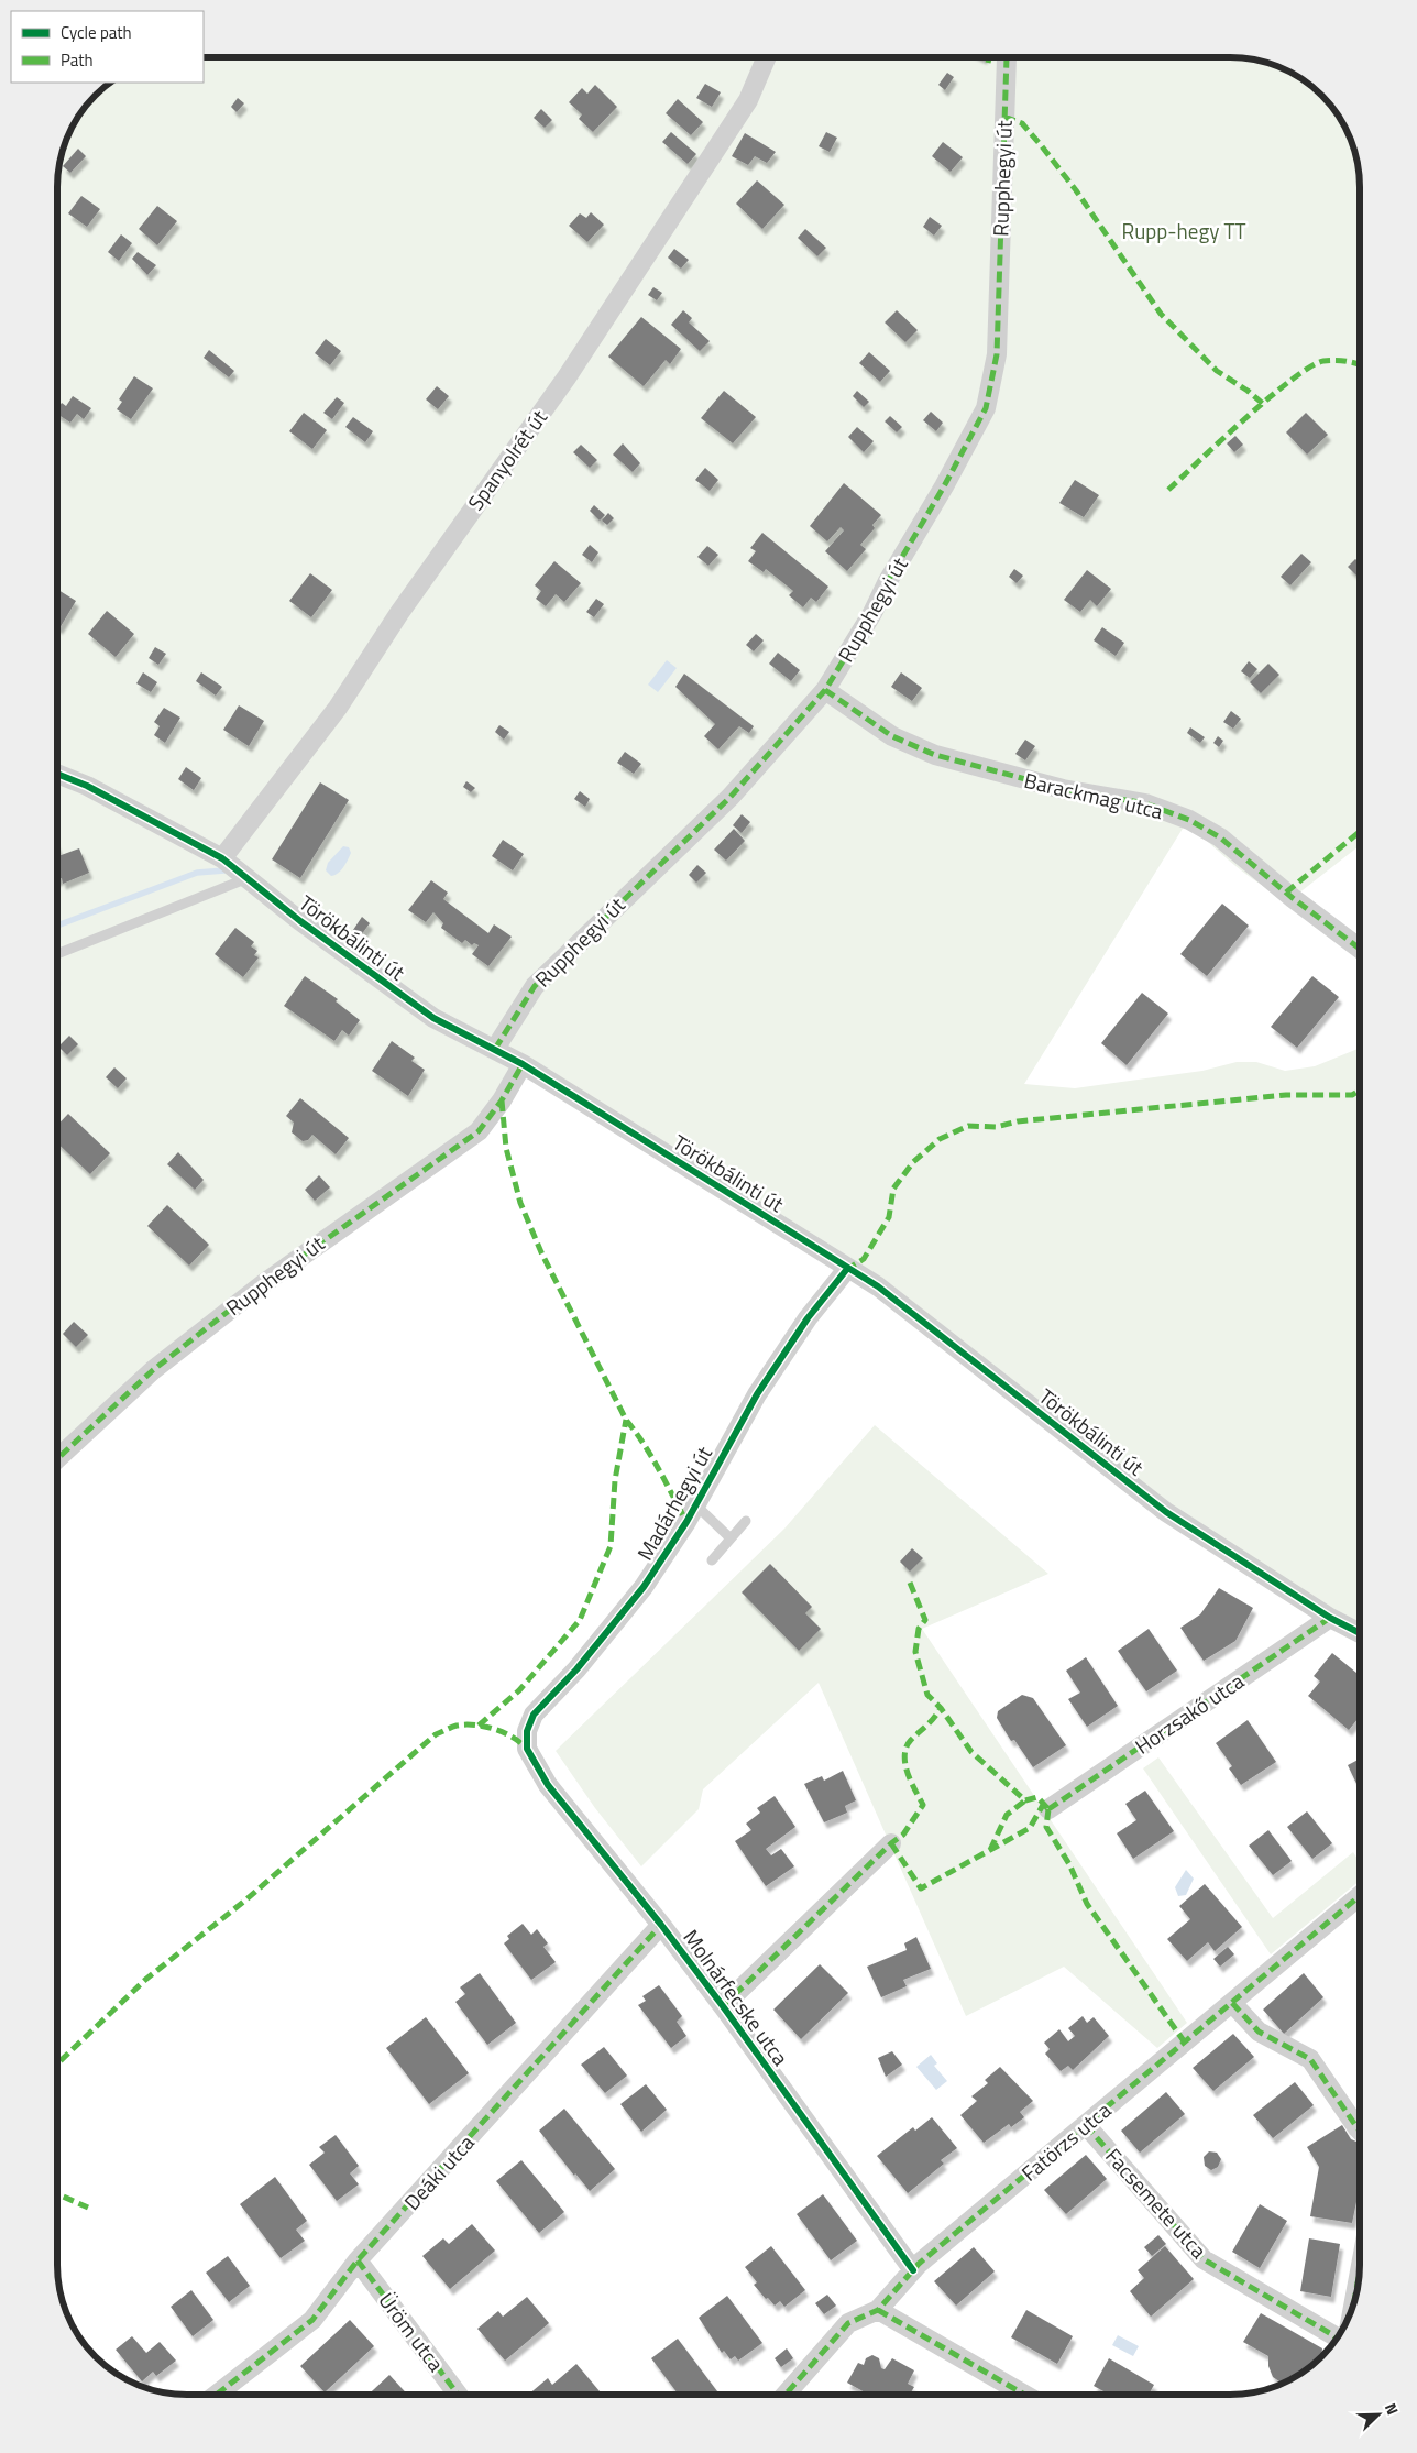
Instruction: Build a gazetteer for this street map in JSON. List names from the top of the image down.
{
  "streets": {
    "street": [
      "Rupphegyi út",
      "Spanyolrét út",
      "Barackmag utca",
      "Törökbálinti út",
      "Madárhegyi út",
      "Horzsakő utca",
      "Molnárfecske utca",
      "Fatörzs utca",
      "Deáki utca",
      "Facsemete utca",
      "Üröm utca"
    ]
  },
  "crossings": [
    ["Rupphegyi út", "Barackmag utca"],
    ["Rupphegyi út", "Törökbálinti út"],
    ["Spanyolrét út", "Törökbálinti út"],
    ["Törökbálinti út", "Madárhegyi út"],
    ["Törökbálinti út", "Horzsakő utca"],
    ["Madárhegyi út", "Molnárfecske utca"],
    ["Molnárfecske utca", "Fatörzs utca"],
    ["Molnárfecske utca", "Deáki utca"],
    ["Fatörzs utca", "Facsemete utca"],
    ["Deáki utca", "Üröm utca"]
  ],
  "parks": ["Rupp-hegy TT"],
  "legend": ["Cycle path", "Path"],
  "north": "top right"
}
